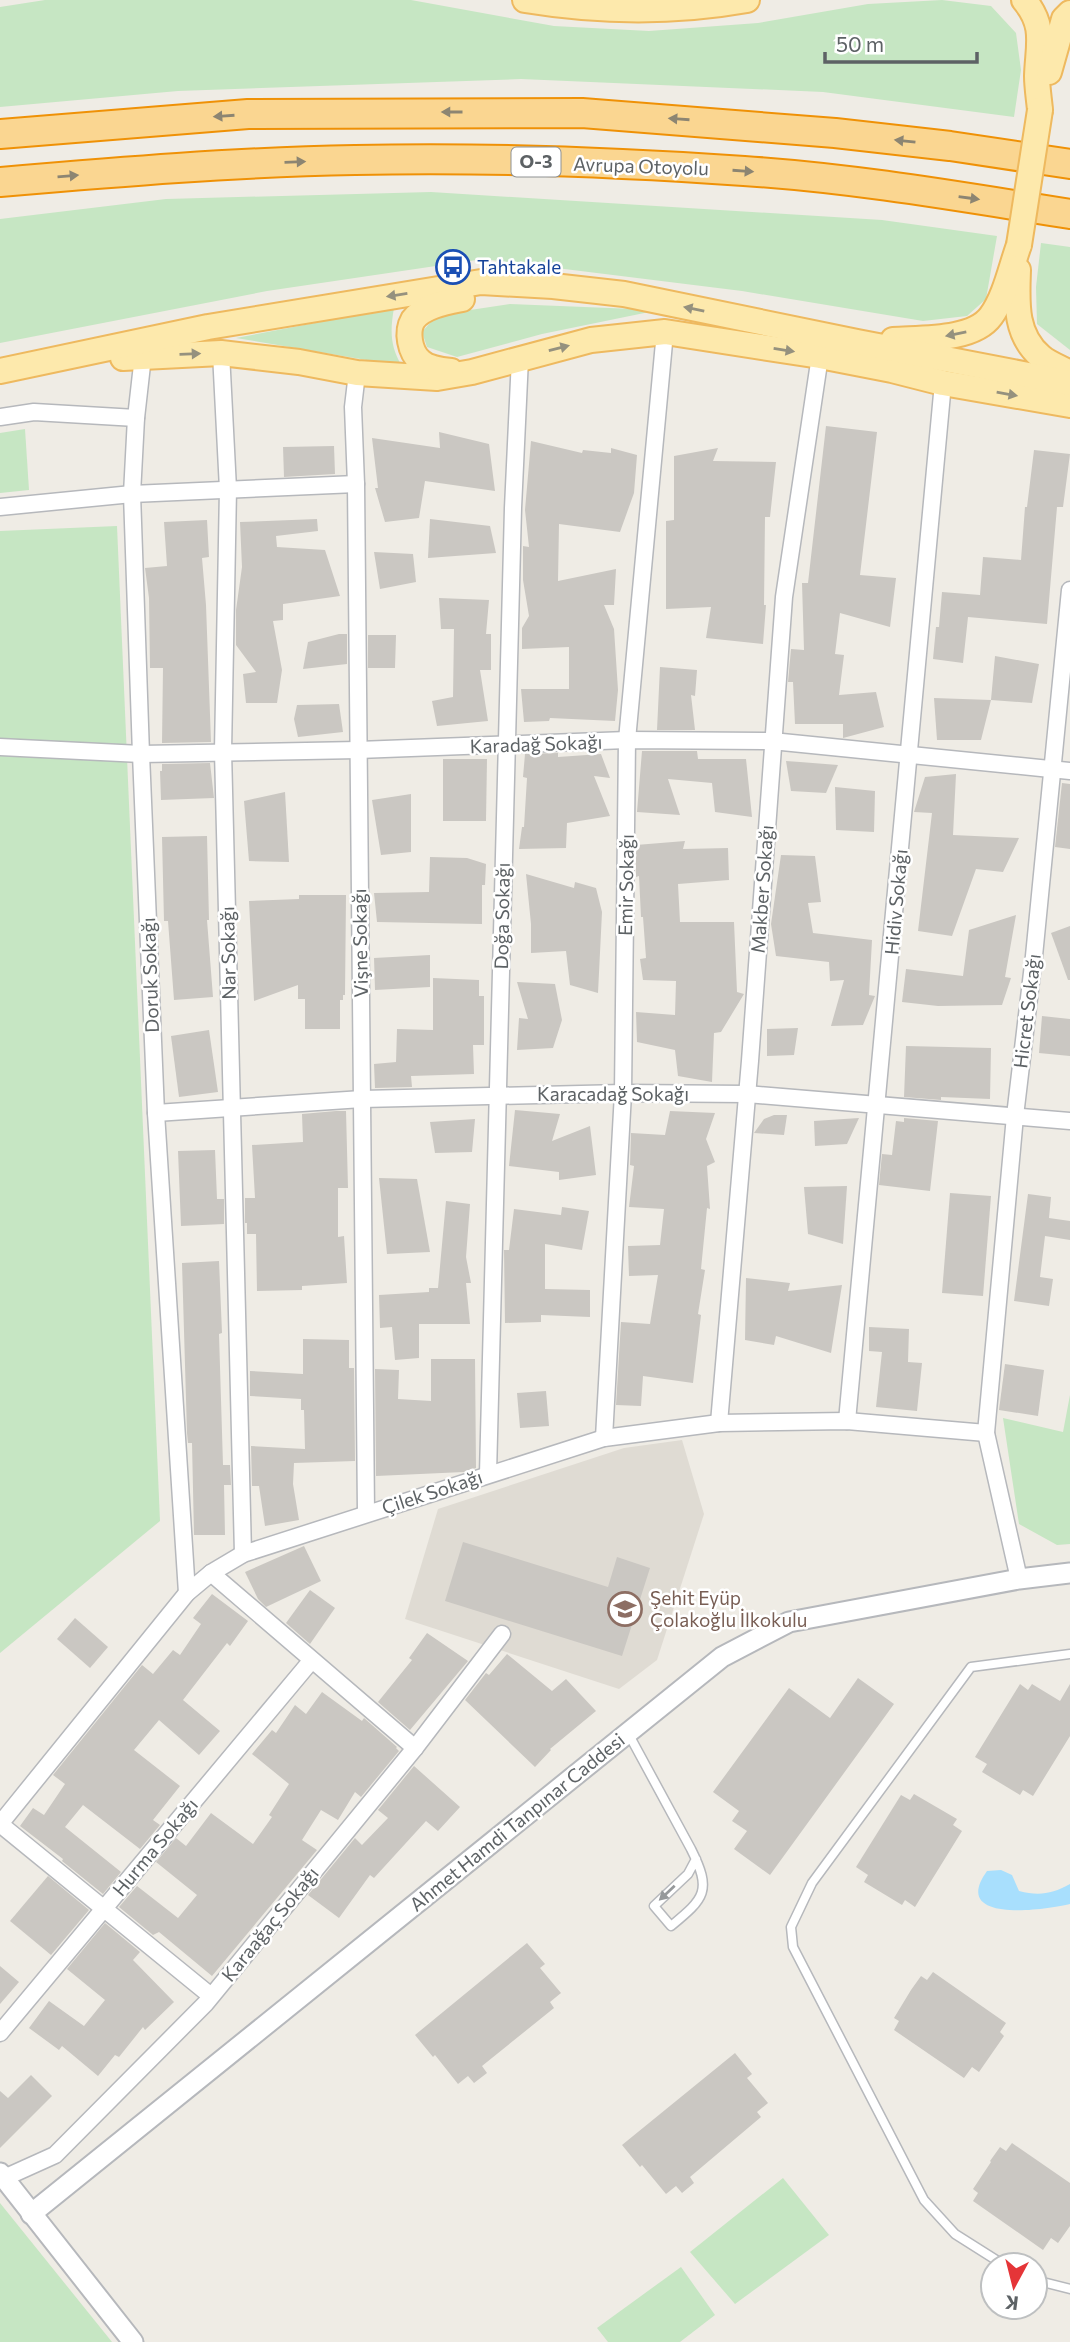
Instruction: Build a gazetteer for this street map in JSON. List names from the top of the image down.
{
  "streets": {
    "highway": ["O-3", "Avrupa Otoyolu"],
    "street": [
      "Karadağ Sokağı",
      "Emir Sokağı",
      "Makber Sokağı",
      "Hidiv Sokağı",
      "Doğa Sokağı",
      "Vişne Sokağı",
      "Nar Sokağı",
      "Doruk Sokağı",
      "Hicret Sokağı",
      "Karacadağ Sokağı",
      "Çilek Sokağı",
      "Ahmet Hamdi Tanpınar Caddesi",
      "Hurma Sokağı",
      "Karaağaç Sokağı"
    ]
  },
  "crossings": [
    ["Karadağ Sokağı", "Emir Sokağı"],
    ["Karadağ Sokağı", "Makber Sokağı"],
    ["Karadağ Sokağı", "Hidiv Sokağı"],
    ["Karadağ Sokağı", "Doğa Sokağı"],
    ["Karadağ Sokağı", "Vişne Sokağı"],
    ["Karadağ Sokağı", "Nar Sokağı"],
    ["Karadağ Sokağı", "Doruk Sokağı"],
    ["Karadağ Sokağı", "Hicret Sokağı"],
    ["Emir Sokağı", "Karacadağ Sokağı"],
    ["Emir Sokağı", "Çilek Sokağı"],
    ["Makber Sokağı", "Karacadağ Sokağı"],
    ["Makber Sokağı", "Çilek Sokağı"],
    ["Hidiv Sokağı", "Karacadağ Sokağı"],
    ["Hidiv Sokağı", "Çilek Sokağı"],
    ["Doğa Sokağı", "Karacadağ Sokağı"],
    ["Doğa Sokağı", "Çilek Sokağı"],
    ["Vişne Sokağı", "Karacadağ Sokağı"],
    ["Vişne Sokağı", "Çilek Sokağı"],
    ["Nar Sokağı", "Karacadağ Sokağı"],
    ["Nar Sokağı", "Çilek Sokağı"],
    ["Doruk Sokağı", "Karacadağ Sokağı"],
    ["Doruk Sokağı", "Çilek Sokağı"],
    ["Hicret Sokağı", "Karacadağ Sokağı"],
    ["Hicret Sokağı", "Çilek Sokağı"],
    ["Hicret Sokağı", "Ahmet Hamdi Tanpınar Caddesi"]
  ],
  "places": {
    "bus stop": ["Tahtakale"],
    "school or university": ["Şehit Eyüp Çolakoğlu İlkokulu"]
  },
  "scale_bar": "50 m",
  "north": "bottom"
}
